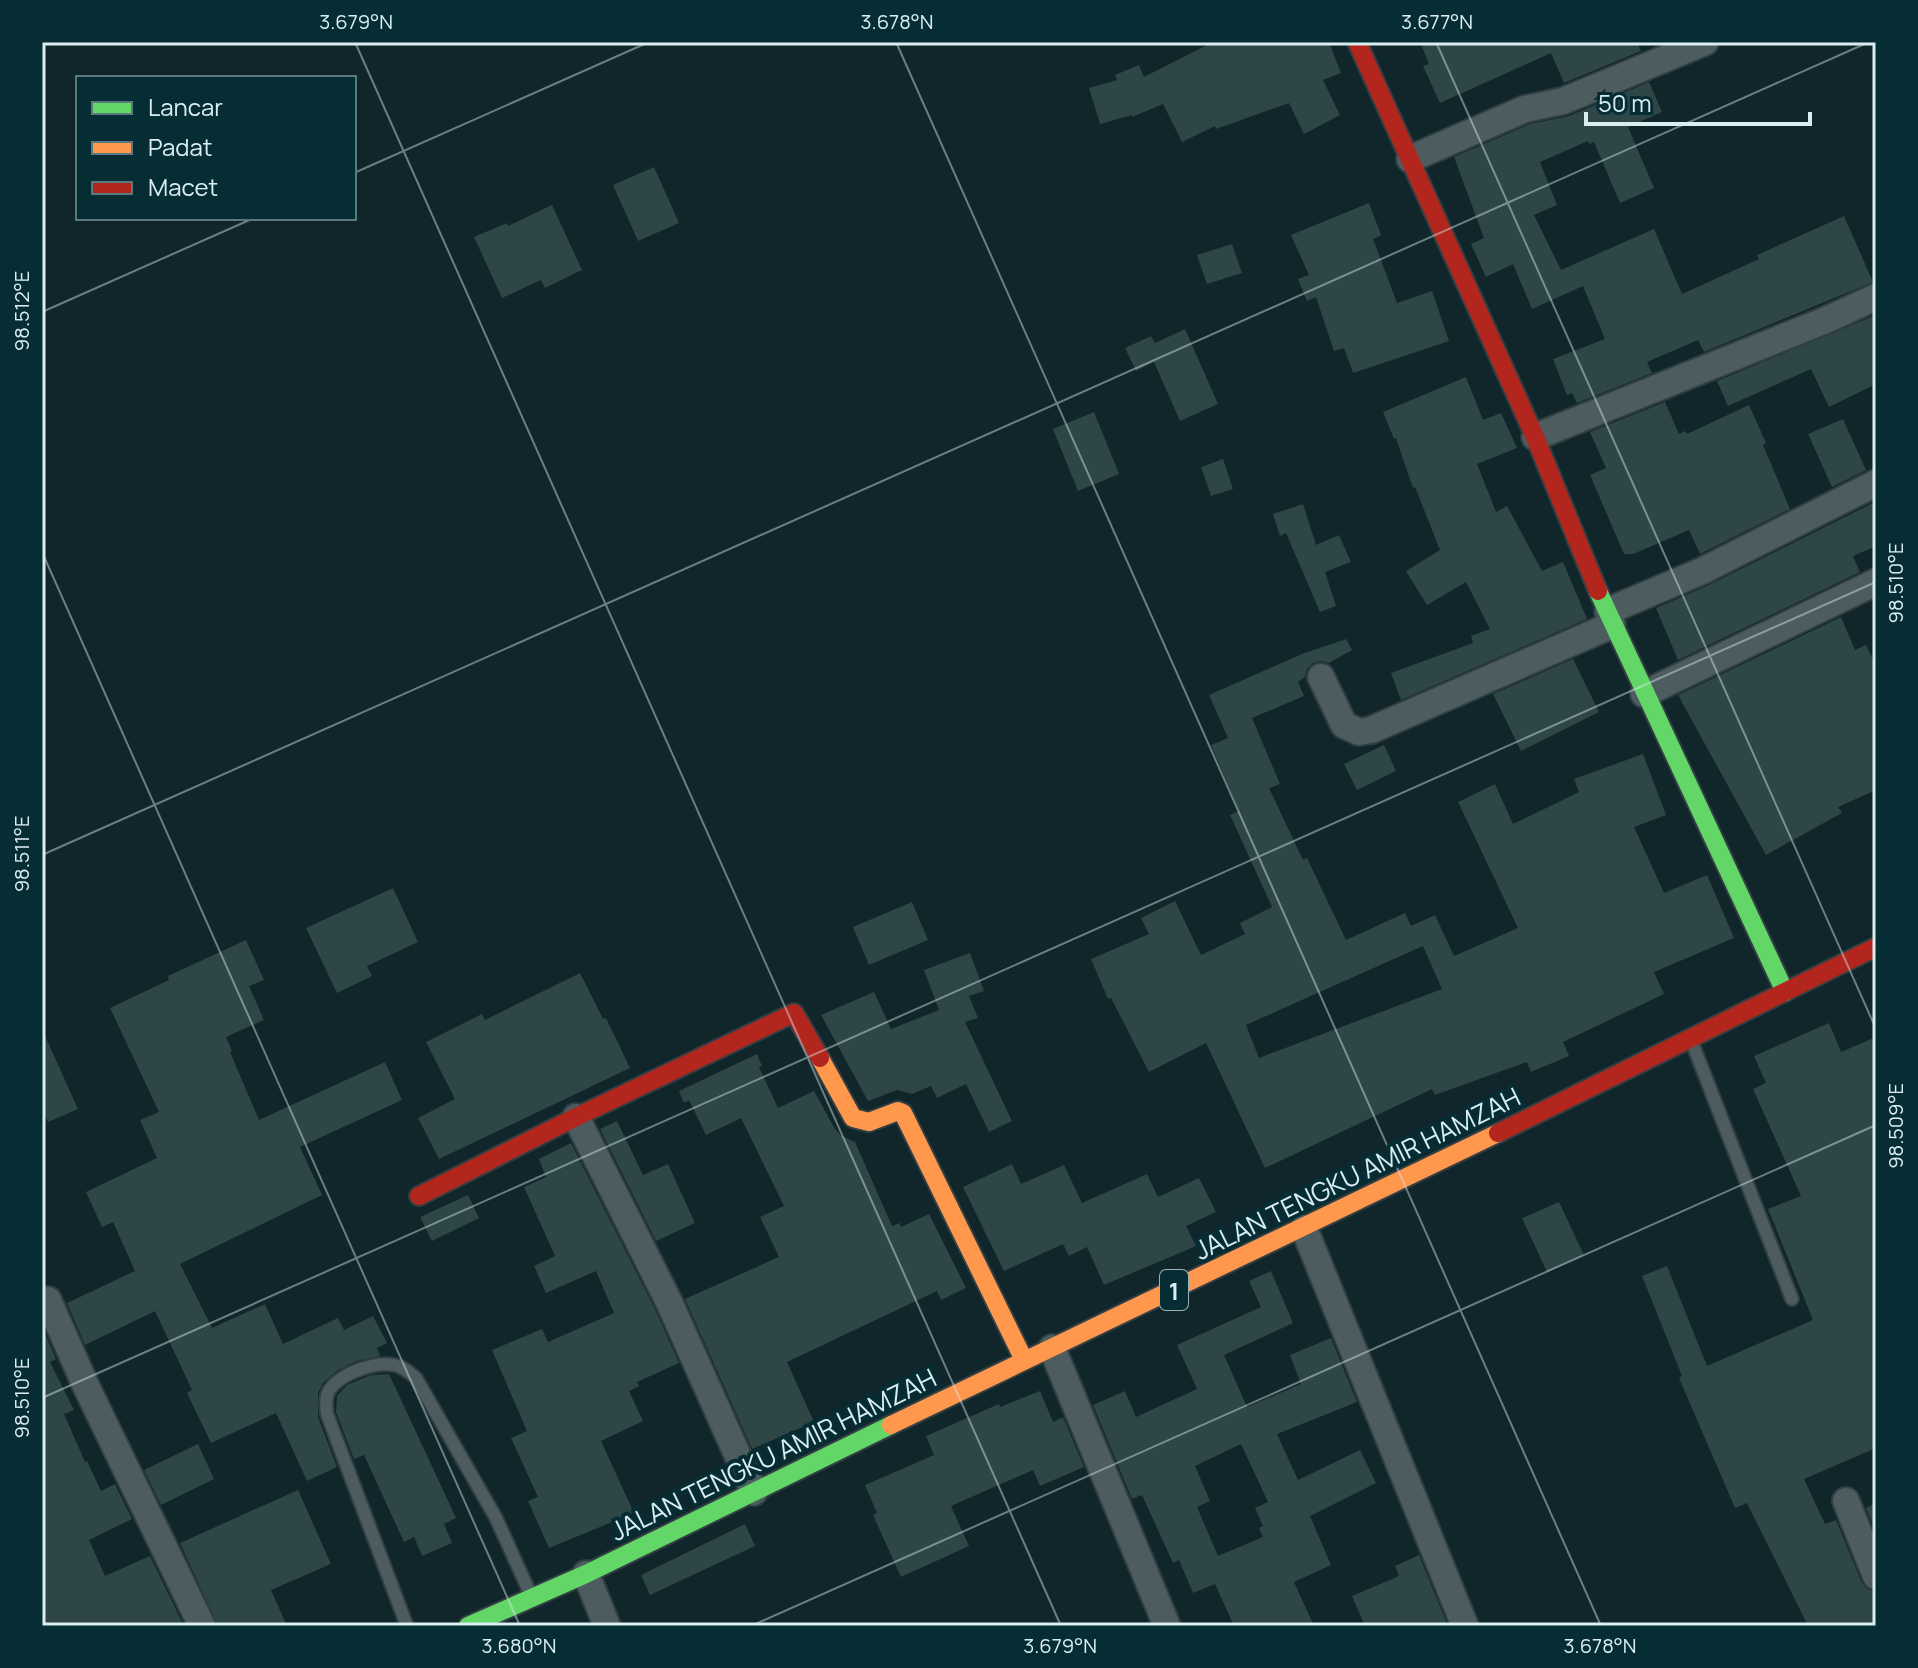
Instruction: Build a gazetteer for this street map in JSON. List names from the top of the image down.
{
  "streets": {
    "main road": ["JALAN TENGKU AMIR HAMZAH", "1"]
  },
  "legend": ["Lancar", "Padat", "Macet"],
  "scale_bar": "50 m",
  "coordinates": [
    "3.679°N",
    "3.678°N",
    "3.677°N",
    "98.512°E",
    "98.510°E",
    "98.511°E",
    "98.509°E",
    "3.680°N"
  ]
}
